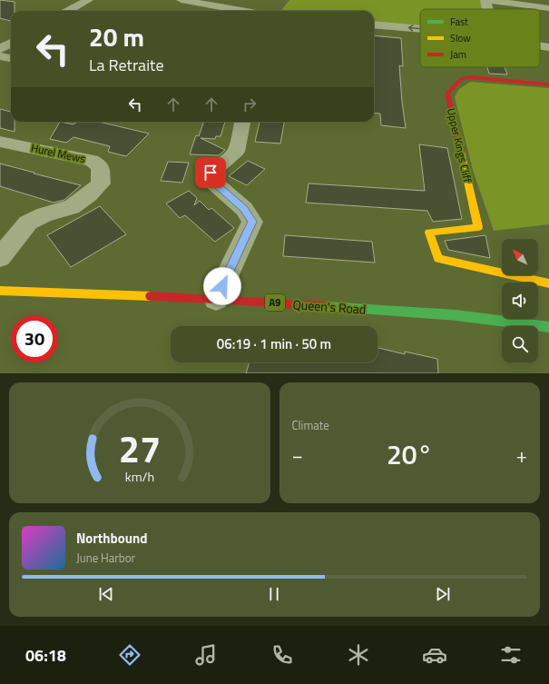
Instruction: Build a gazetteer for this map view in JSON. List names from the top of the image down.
{
  "streets": {
    "street": [
      "Upper Kings Cliff",
      "Hurel Mews",
      "A9",
      "Queen's Road"
    ]
  },
  "legend": ["Fast", "Slow", "Jam"],
  "north": "top left",
  "page": {
    "turn": ["20 m", "La Retraite"],
    "limit": "30",
    "trip": "06:19 · 1 min · 50 m",
    "tile": "Climate",
    "heat": ["−", "20°", "+"],
    "song": ["Northbound", "June Harbor"],
    "tabs": "06:18",
    "gauge": ["27", "km/h"]
  }
}
